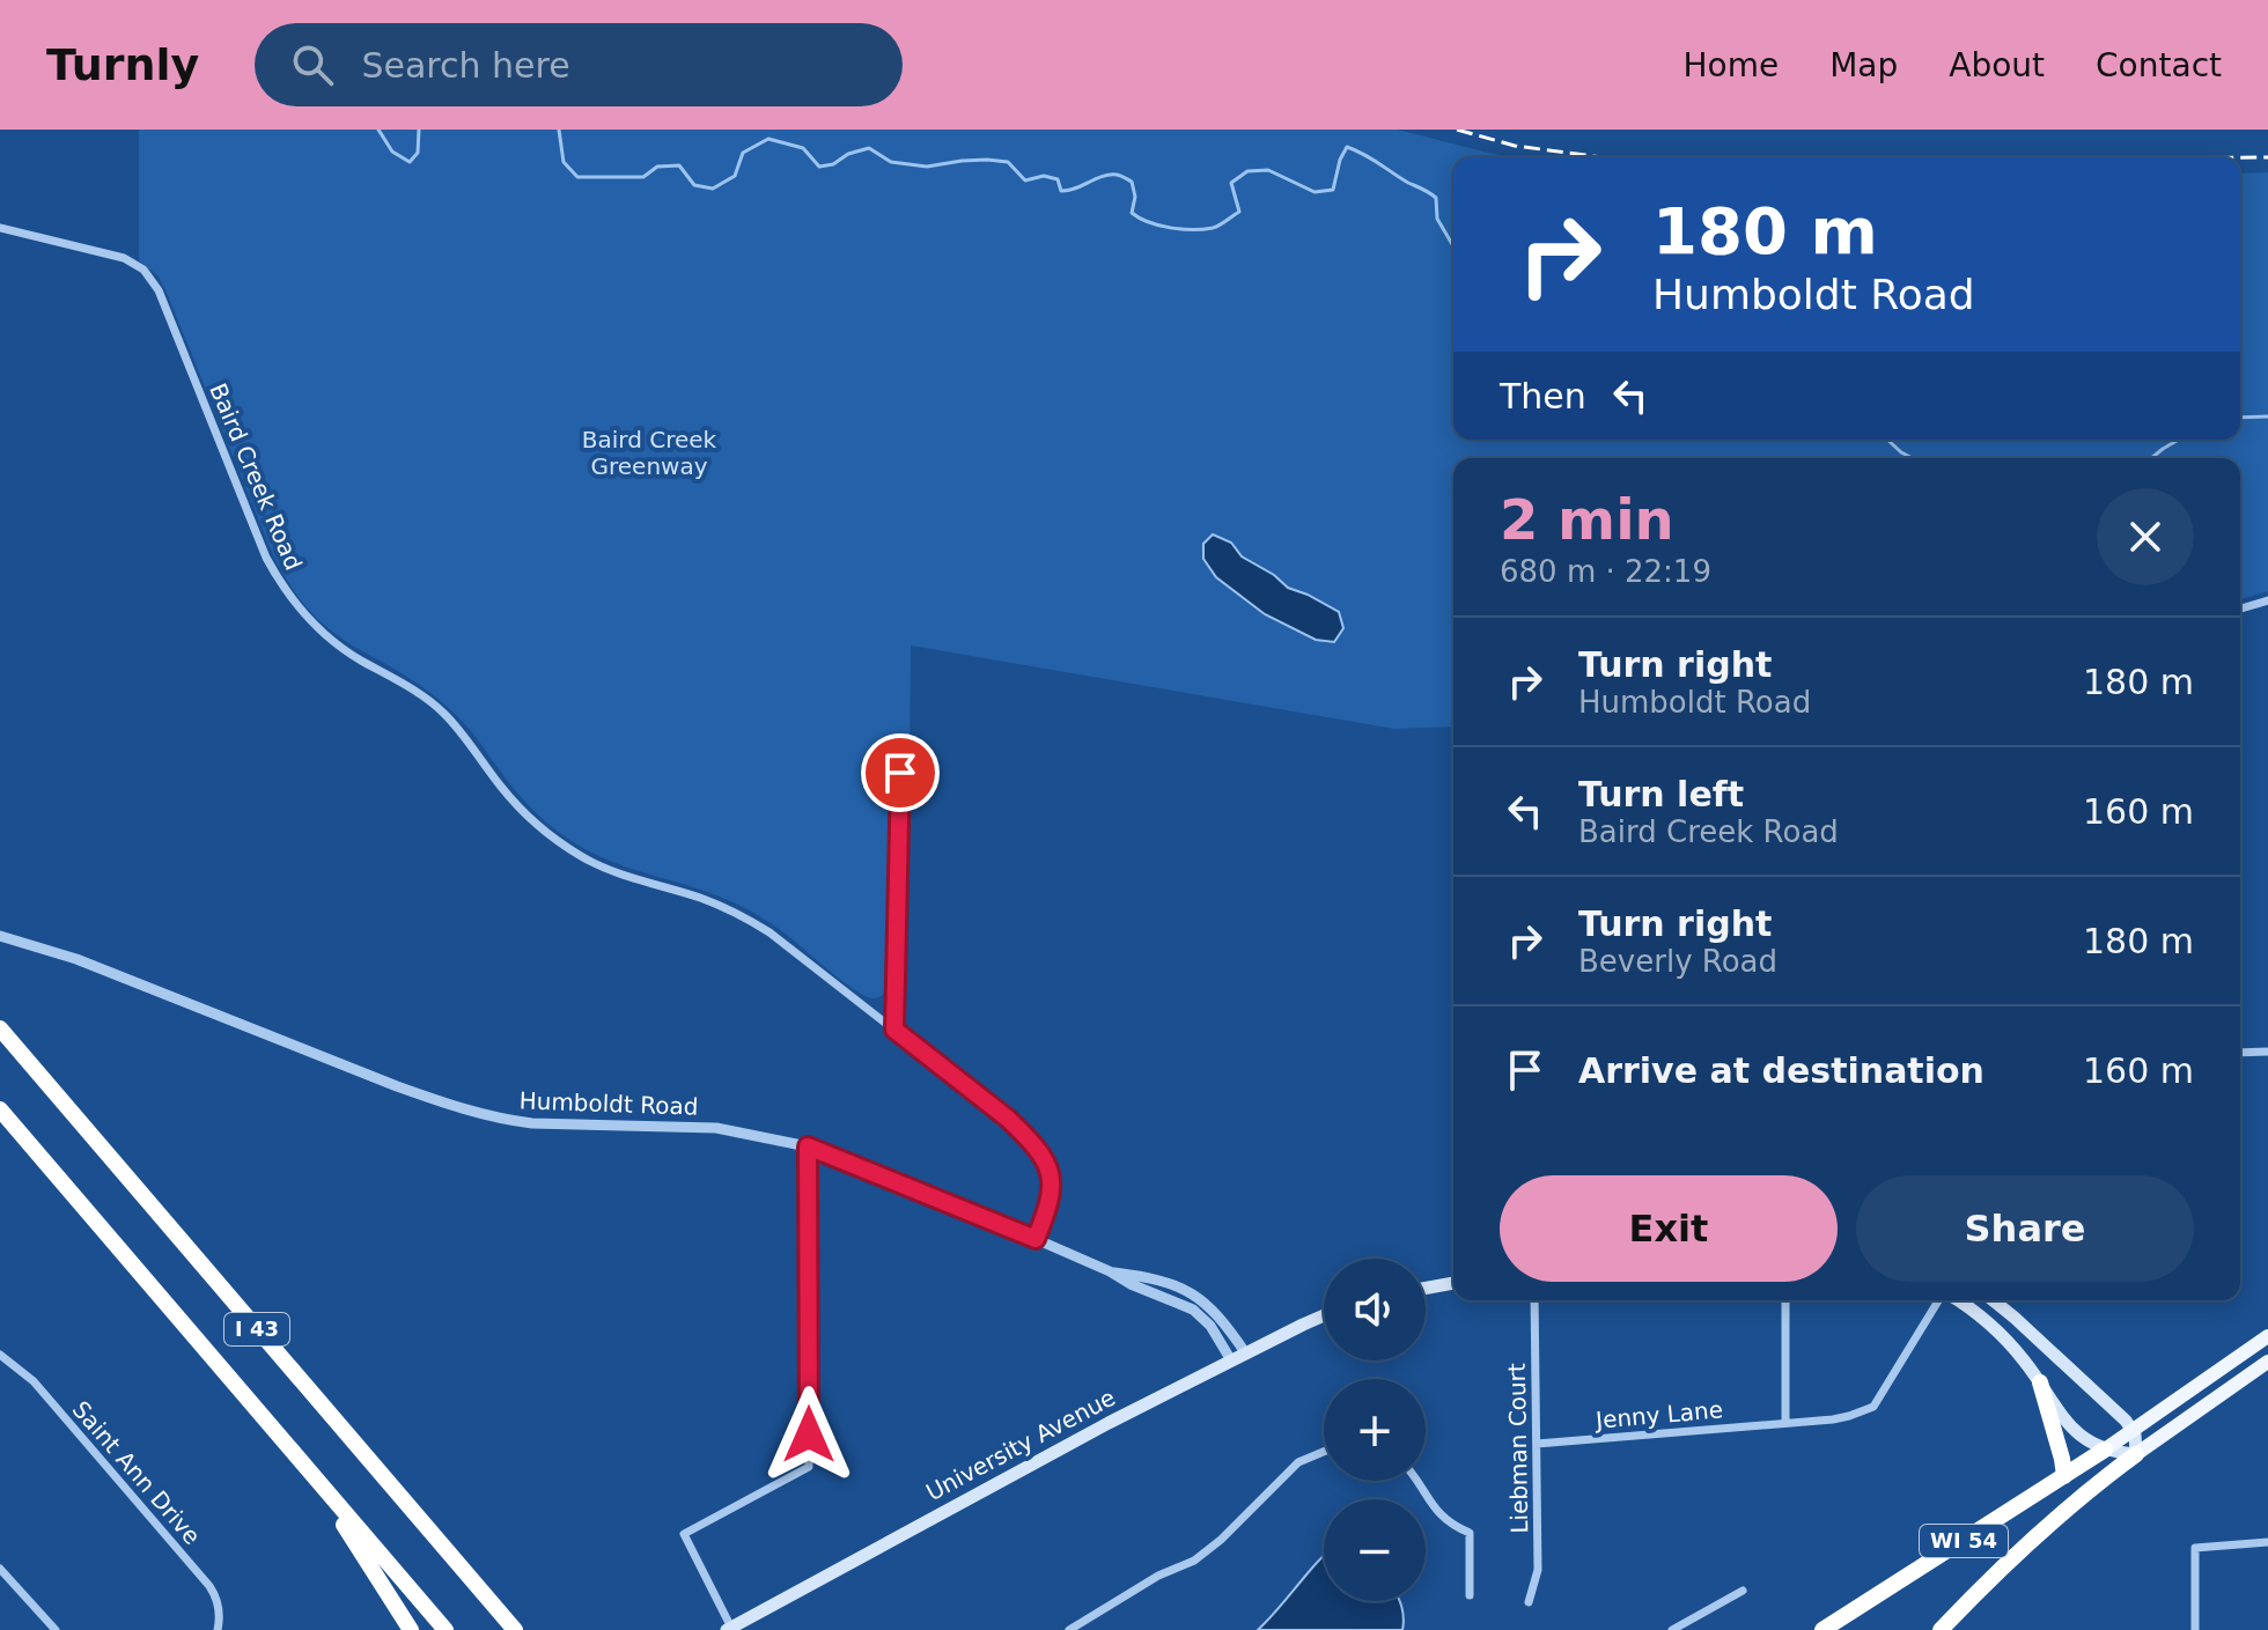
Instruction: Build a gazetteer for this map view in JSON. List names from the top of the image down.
{
  "streets": {
    "highway": ["I 43", "WI 54"],
    "main road": ["University Avenue"],
    "street": [
      "Baird Creek Road",
      "Humboldt Road",
      "Jenny Lane",
      "Liebman Court",
      "Saint Ann Drive"
    ]
  },
  "crossings": [
    ["Baird Creek Road", "Humboldt Road"],
    ["Humboldt Road", "University Avenue"],
    ["Jenny Lane", "Liebman Court"]
  ],
  "parks": ["Baird Creek Greenway"],
  "page": {
    "header": "Turnly",
    "search": "Search here",
    "nav": [
      "Home",
      "Map",
      "About",
      "Contact"
    ],
    "turn": ["180 m", "Humboldt Road"],
    "then": "Then",
    "heading": ["2 min", "680 m · 22:19"],
    "list": [
      {
        "name": "Turn right",
        "note": "Humboldt Road",
        "value": "180 m"
      },
      {
        "name": "Turn left",
        "note": "Baird Creek Road",
        "value": "160 m"
      },
      {
        "name": "Turn right",
        "note": "Beverly Road",
        "value": "180 m"
      },
      {
        "name": "Arrive at destination",
        "value": "160 m"
      }
    ],
    "buttons": ["Exit", "Share"],
    "map_buttons": ["+", "−"]
  }
}
